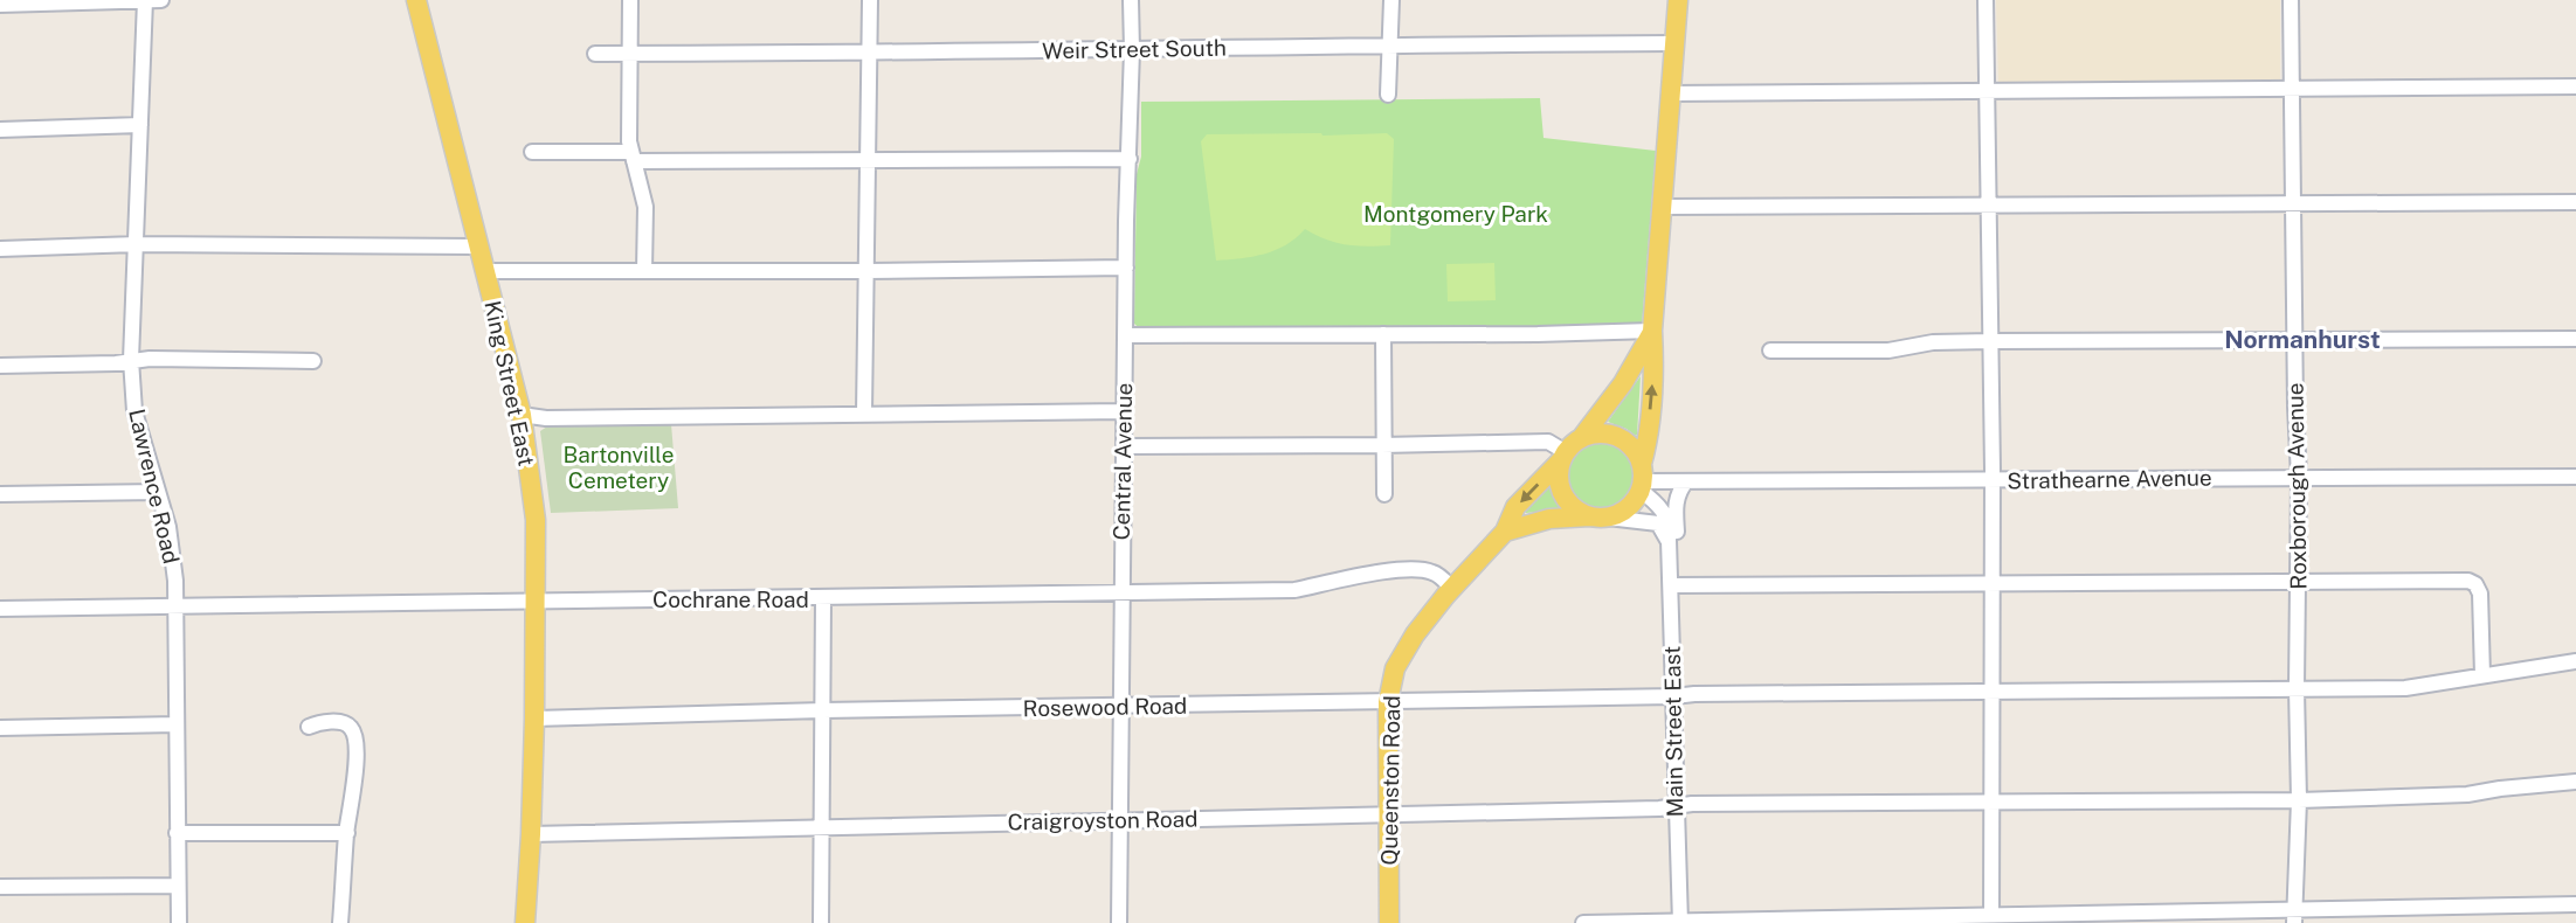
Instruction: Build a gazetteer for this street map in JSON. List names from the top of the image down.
{
  "streets": {
    "main road": ["King Street East", "Queenston Road"],
    "street": [
      "Weir Street South",
      "Central Avenue",
      "Strathearne Avenue",
      "Lawrence Road",
      "Roxborough Avenue",
      "Cochrane Road",
      "Rosewood Road",
      "Main Street East",
      "Craigroyston Road"
    ]
  },
  "crossings": [
    ["Weir Street South", "Central Avenue"],
    ["King Street East", "Cochrane Road"],
    ["King Street East", "Rosewood Road"],
    ["King Street East", "Craigroyston Road"],
    ["Central Avenue", "Cochrane Road"],
    ["Central Avenue", "Rosewood Road"],
    ["Central Avenue", "Craigroyston Road"],
    ["Strathearne Avenue", "Roxborough Avenue"],
    ["Strathearne Avenue", "Main Street East"],
    ["Strathearne Avenue", "Queenston Road"],
    ["Lawrence Road", "Cochrane Road"],
    ["Roxborough Avenue", "Rosewood Road"],
    ["Roxborough Avenue", "Craigroyston Road"],
    ["Cochrane Road", "Queenston Road"],
    ["Rosewood Road", "Main Street East"],
    ["Rosewood Road", "Queenston Road"],
    ["Main Street East", "Queenston Road"],
    ["Main Street East", "Craigroyston Road"],
    ["Queenston Road", "Craigroyston Road"]
  ],
  "districts": ["Normanhurst"],
  "parks": ["Montgomery Park", "Bartonville Cemetery"]
}
